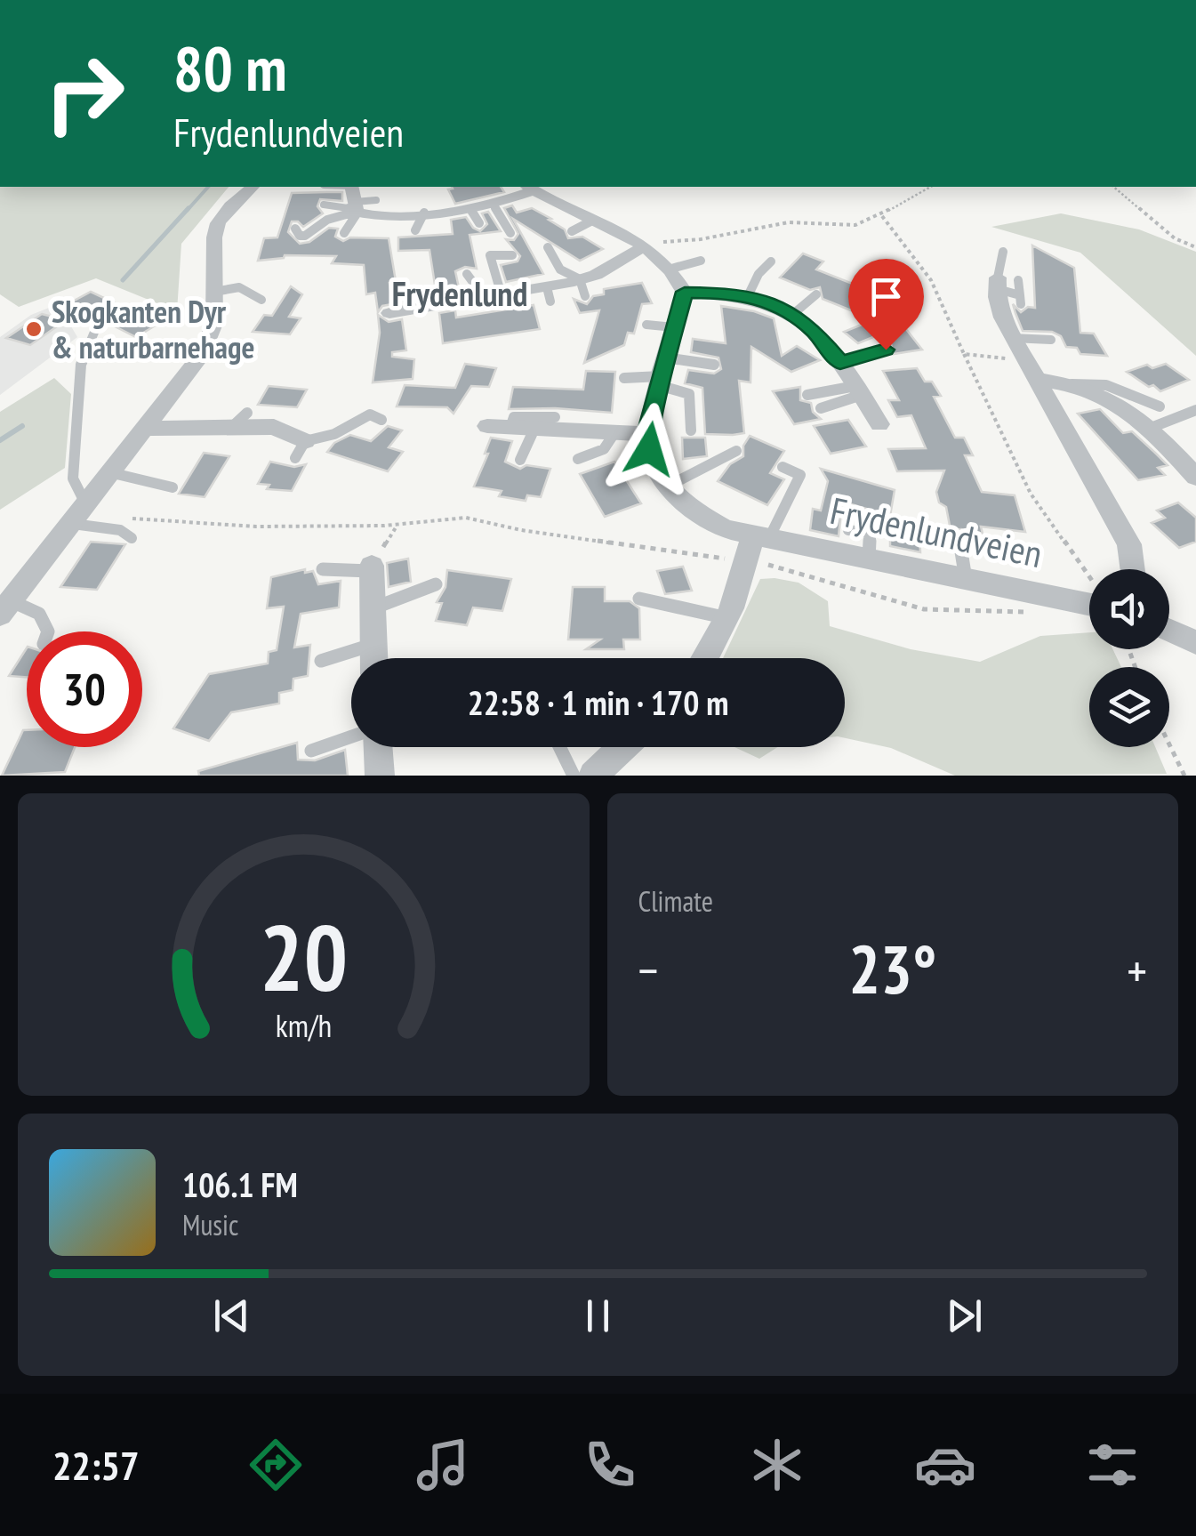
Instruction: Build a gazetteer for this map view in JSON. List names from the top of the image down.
{
  "streets": {
    "street": ["Frydenlundveien"]
  },
  "districts": ["Frydenlund"],
  "places": ["Skogkanten Dyr & naturbarnehage"],
  "page": {
    "turn": ["80 m", "Frydenlundveien"],
    "limit": "30",
    "trip": "22:58 · 1 min · 170 m",
    "tile": "Climate",
    "heat": ["−", "23°", "+"],
    "song": ["106.1 FM", "Music"],
    "tabs": "22:57",
    "gauge": ["20", "km/h"]
  }
}
